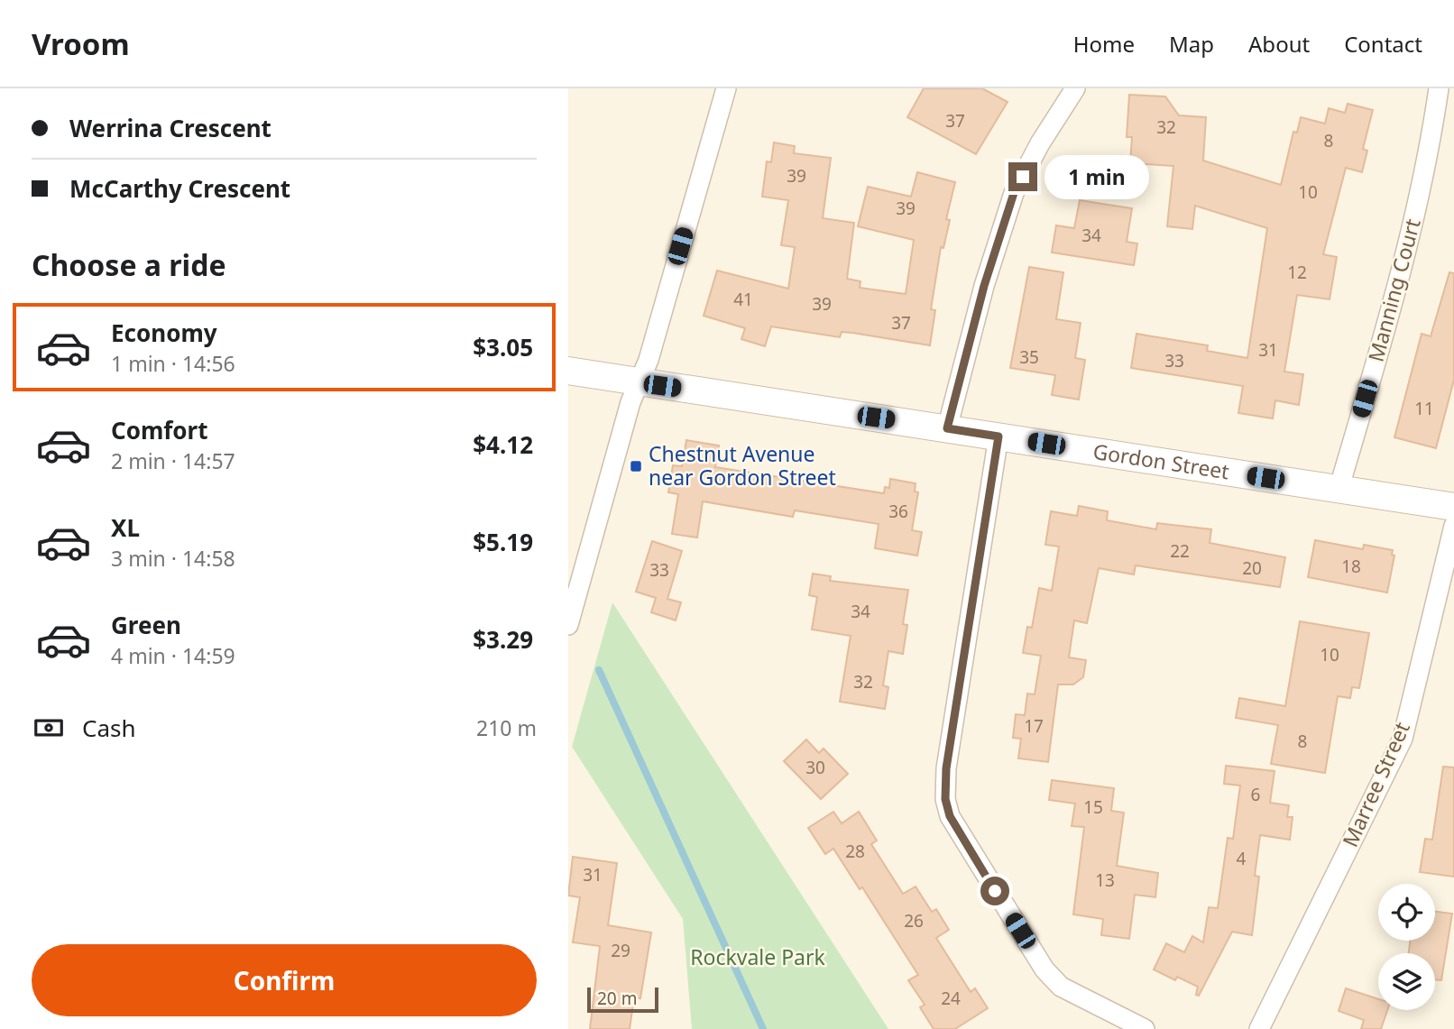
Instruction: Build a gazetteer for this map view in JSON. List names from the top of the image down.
{
  "streets": {
    "street": ["Manning Court", "Gordon Street", "Marree Street"]
  },
  "crossings": [
    ["Manning Court", "Gordon Street"]
  ],
  "parks": ["Rockvale Park"],
  "places": {
    "transit": ["Chestnut Avenue near Gordon Street"]
  },
  "house_numbers": [
    "37",
    "32",
    "8",
    "39",
    "10",
    "39",
    "34",
    "12",
    "41",
    "39",
    "37",
    "31",
    "35",
    "33",
    "11",
    "36",
    "22",
    "18",
    "20",
    "33",
    "34",
    "10",
    "32",
    "17",
    "8",
    "30",
    "6",
    "15",
    "28",
    "4",
    "31",
    "13",
    "26",
    "29",
    "24"
  ],
  "scale_bar": "20 m",
  "page": {
    "header": "Vroom",
    "nav": [
      "Home",
      "Map",
      "About",
      "Contact"
    ],
    "banner": ["Werrina Crescent", "McCarthy Crescent"],
    "bubble": "1 min",
    "heading": "Choose a ride",
    "list": [
      {
        "name": "Economy",
        "note": "1 min · 14:56",
        "value": "$3.05"
      },
      {
        "name": "Comfort",
        "note": "2 min · 14:57",
        "value": "$4.12"
      },
      {
        "name": "XL",
        "note": "3 min · 14:58",
        "value": "$5.19"
      },
      {
        "name": "Green",
        "note": "4 min · 14:59",
        "value": "$3.29"
      }
    ],
    "pay": ["Cash", "210 m"],
    "buttons": "Confirm",
    "scale": "20 m"
  }
}
